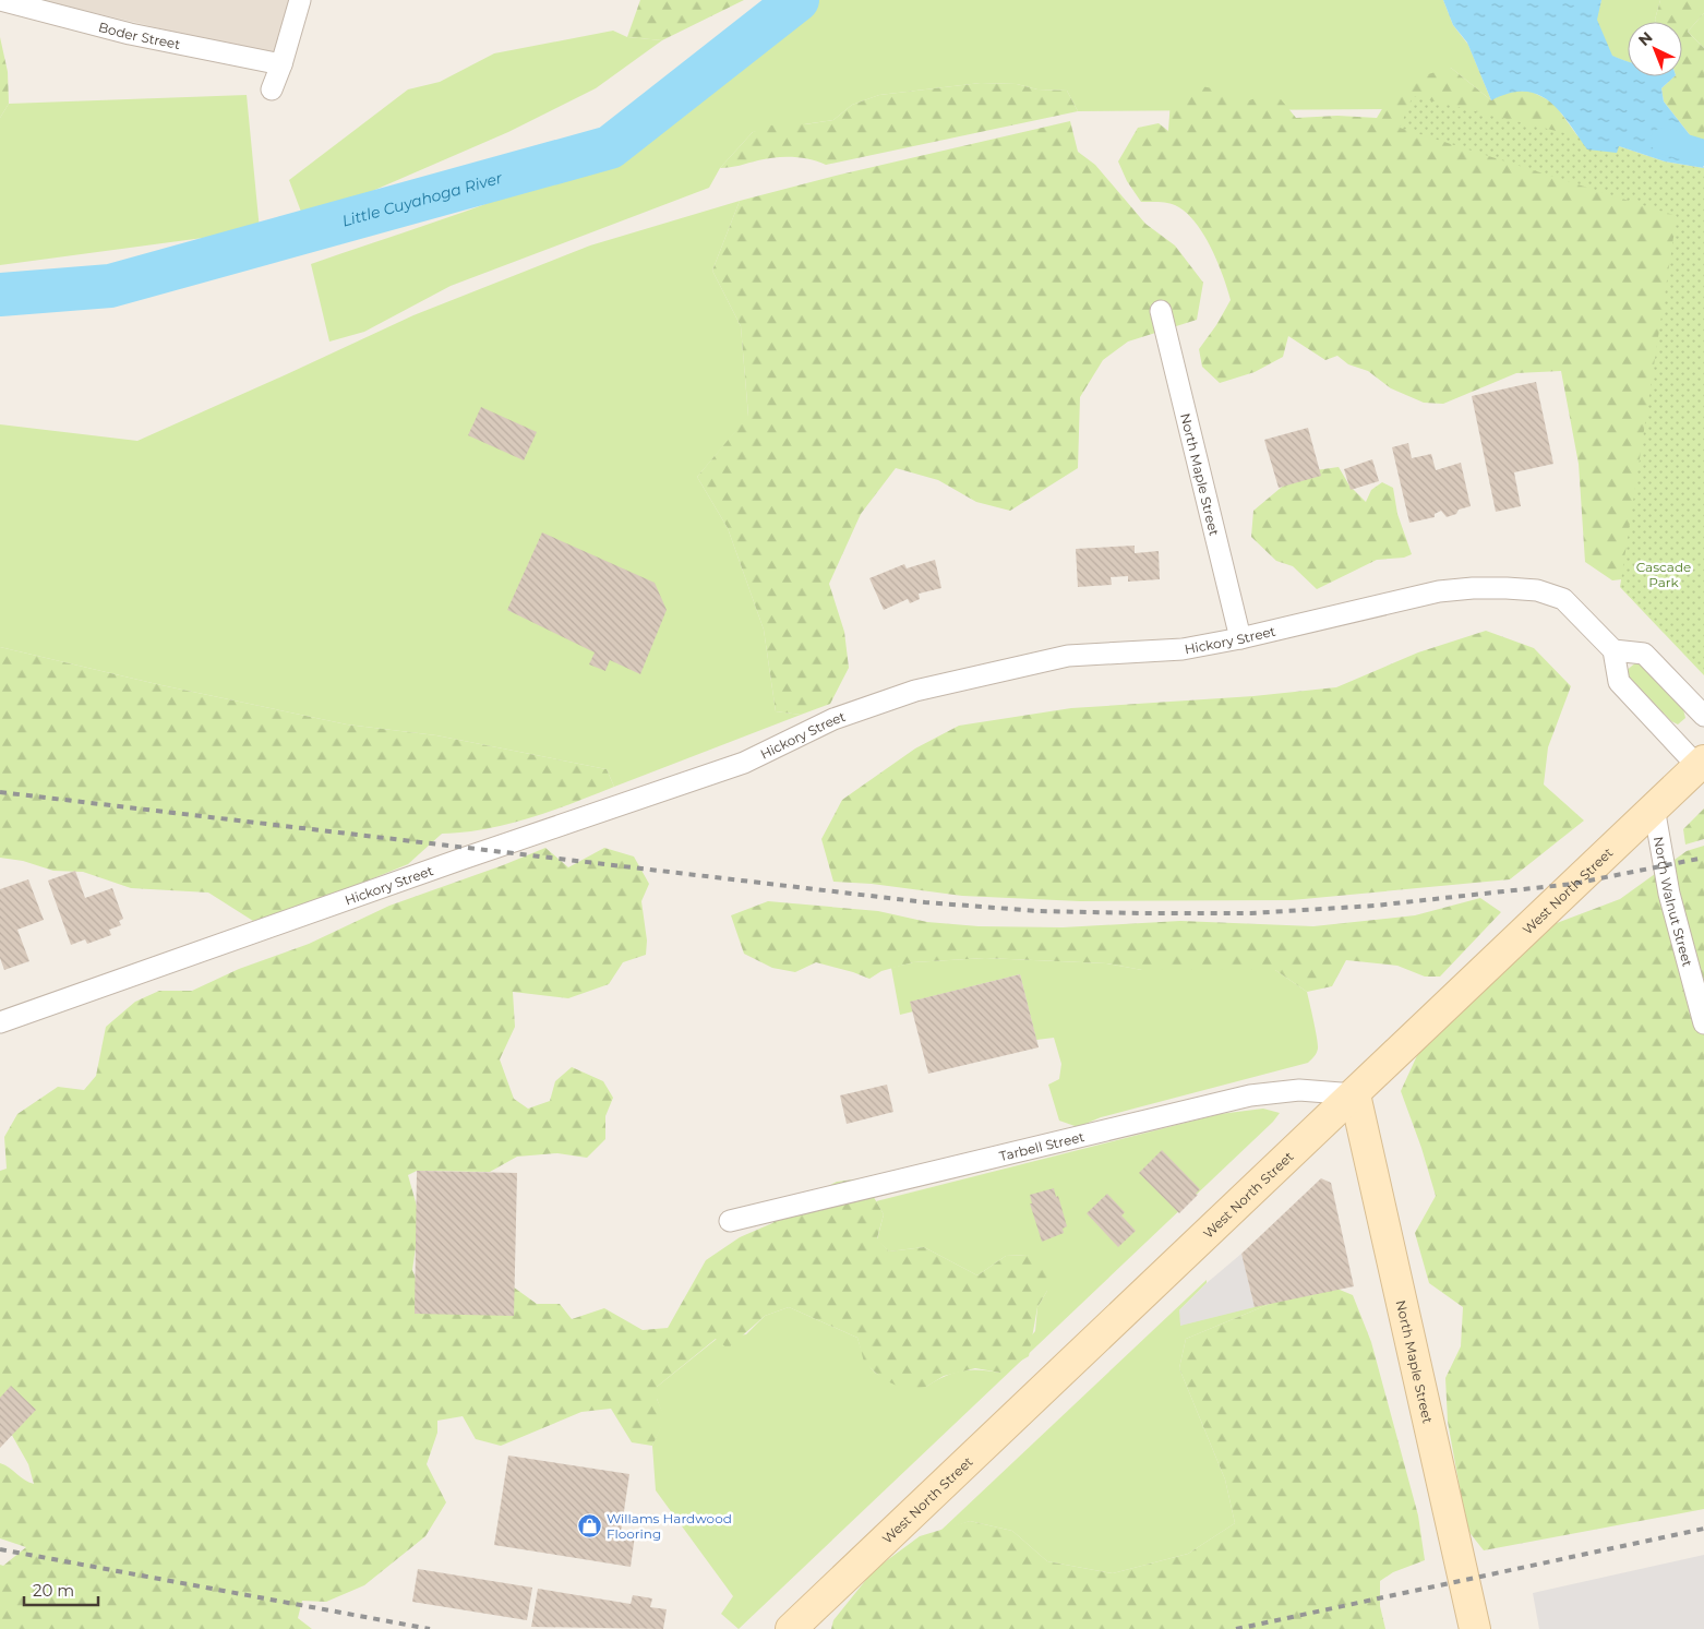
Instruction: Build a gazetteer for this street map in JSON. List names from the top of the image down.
{
  "streets": {
    "street": [
      "Boder Street",
      "North Maple Street",
      "Hickory Street",
      "West North Street",
      "North Walnut Street",
      "Tarbell Street"
    ]
  },
  "crossings": [
    ["North Maple Street", "Hickory Street"],
    ["North Maple Street", "West North Street"],
    ["North Maple Street", "Tarbell Street"],
    ["West North Street", "North Walnut Street"],
    ["West North Street", "Tarbell Street"]
  ],
  "water": ["Little Cuyahoga River"],
  "parks": ["Cascade Park"],
  "places": {
    "shop": ["Willams Hardwood Flooring"]
  },
  "scale_bar": "20 m",
  "north": "top left"
}
